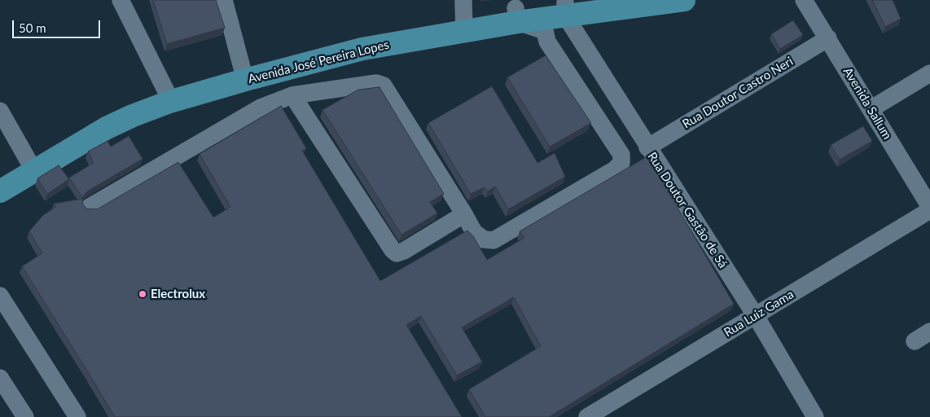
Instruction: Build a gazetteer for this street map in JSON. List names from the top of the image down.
{
  "streets": {
    "main road": ["Avenida José Pereira Lopes"],
    "street": [
      "Rua Doutor Castro Neri",
      "Avenida Sallum",
      "Rua Doutor Gastão de Sá",
      "Rua Luiz Gama"
    ]
  },
  "crossings": [
    ["Avenida José Pereira Lopes", "Rua Doutor Gastão de Sá"],
    ["Rua Doutor Castro Neri", "Avenida Sallum"],
    ["Rua Doutor Castro Neri", "Rua Doutor Gastão de Sá"],
    ["Rua Doutor Gastão de Sá", "Rua Luiz Gama"]
  ],
  "places": ["Electrolux"],
  "scale_bar": "50 m"
}
